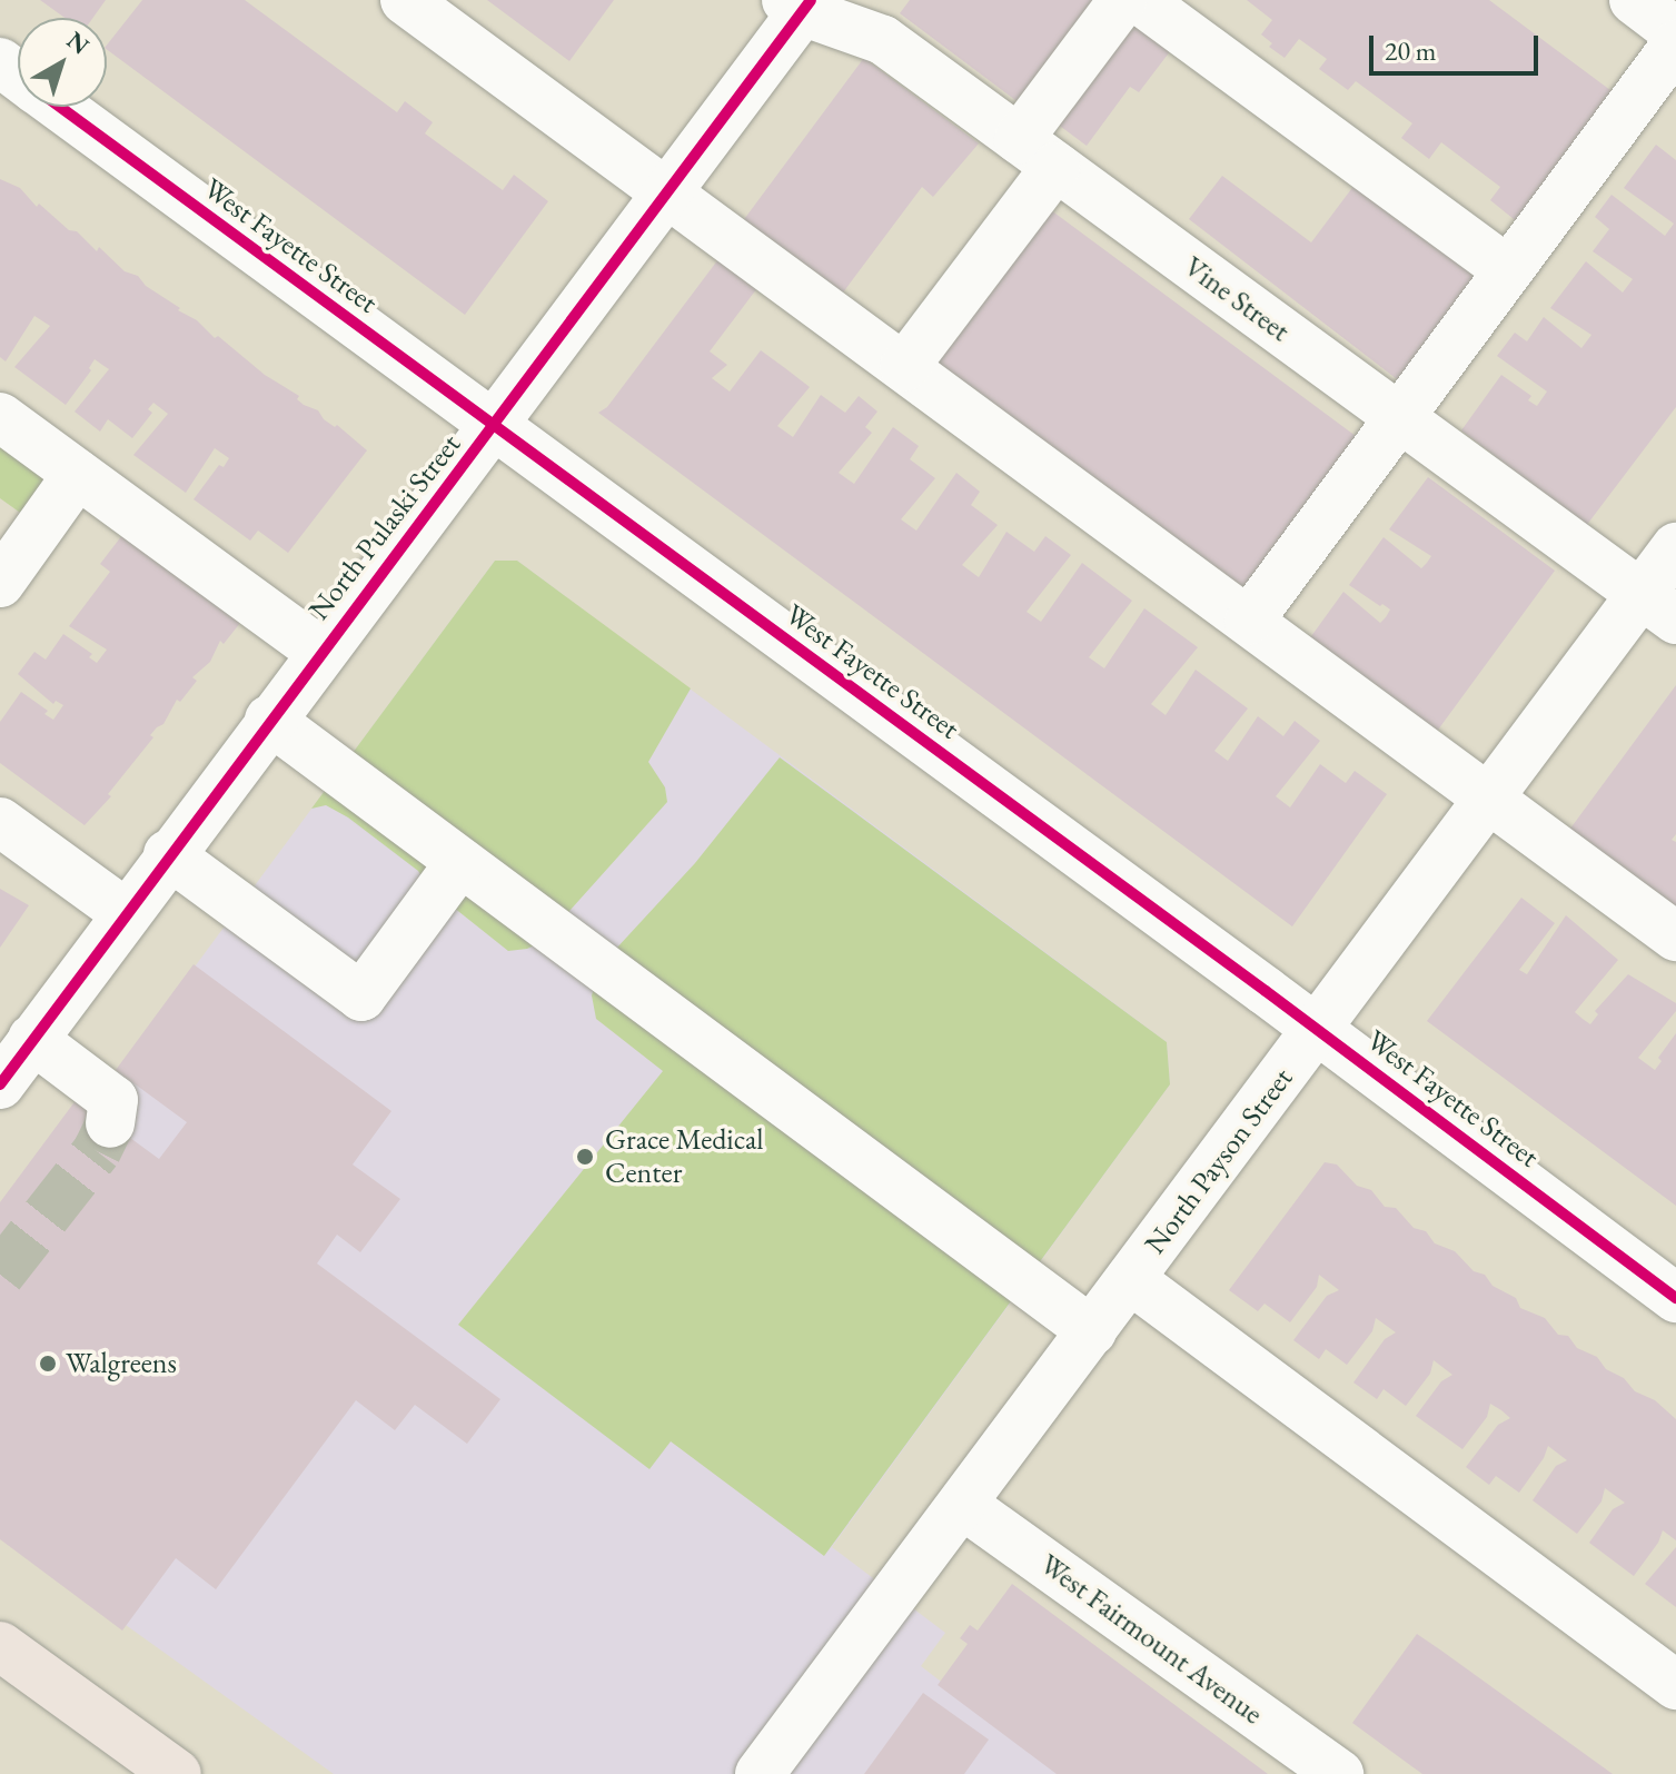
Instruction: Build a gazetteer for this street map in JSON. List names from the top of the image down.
{
  "streets": {
    "street": [
      "West Fayette Street",
      "Vine Street",
      "North Pulaski Street",
      "North Payson Street",
      "West Fairmount Avenue"
    ]
  },
  "crossings": [
    ["West Fayette Street", "North Pulaski Street"],
    ["West Fayette Street", "North Payson Street"],
    ["Vine Street", "North Pulaski Street"],
    ["Vine Street", "North Payson Street"],
    ["North Payson Street", "West Fairmount Avenue"]
  ],
  "places": ["Grace Medical Center", "Walgreens"],
  "scale_bar": "20 m",
  "north": "top right"
}
